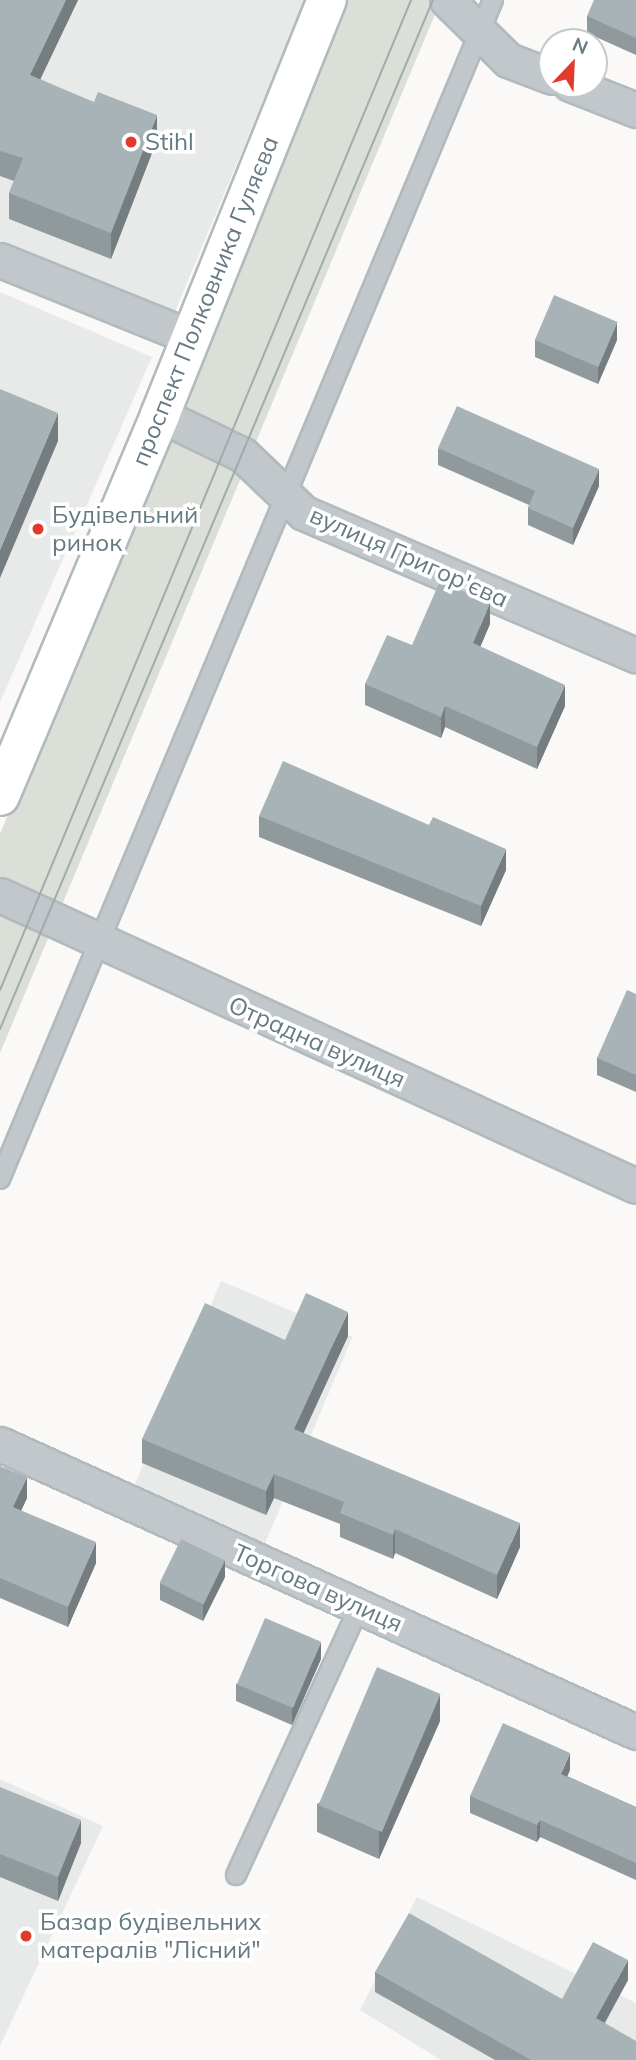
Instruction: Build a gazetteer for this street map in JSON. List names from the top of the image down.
{
  "streets": {
    "main road": ["проспект Полковника Гуляєва"],
    "street": ["вулиця Григор'єва", "Отрадна вулиця", "Торгова вулиця"]
  },
  "crossings": [
    ["проспект Полковника Гуляєва", "вулиця Григор'єва"]
  ],
  "places": ["Stihl", "Будівельний ринок", "Базар будівельних матералів \"Лісний\""],
  "north": "top right"
}
